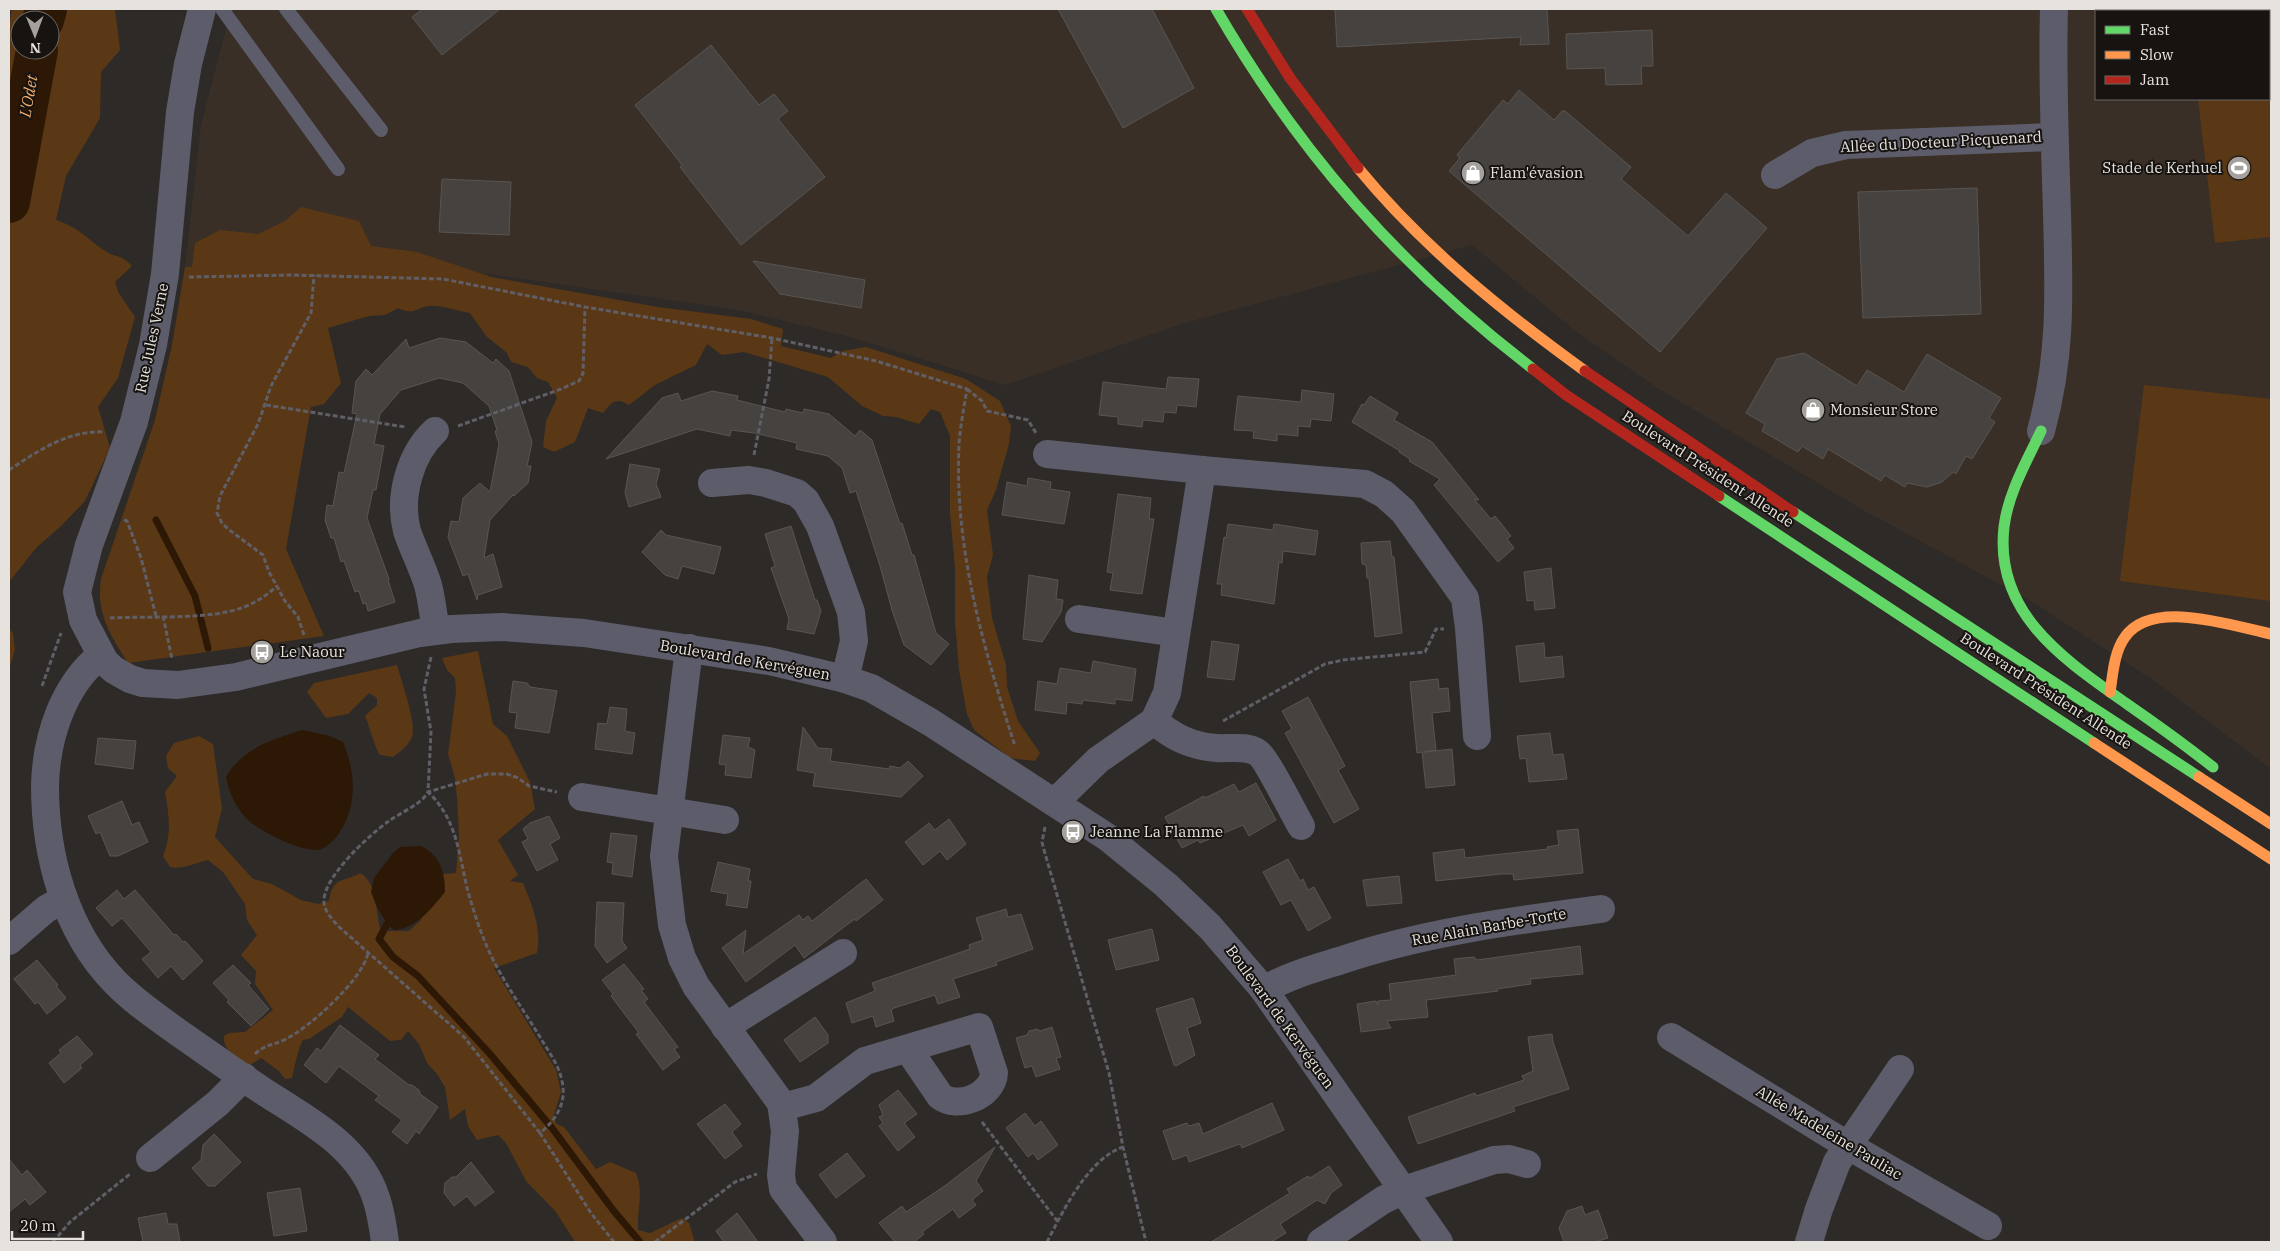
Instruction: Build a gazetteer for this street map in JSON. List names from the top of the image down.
{
  "streets": {
    "main road": ["Boulevard Président Allende"],
    "street": [
      "Allée du Docteur Picquenard",
      "Rue Jules Verne",
      "Boulevard de Kervéguen",
      "Rue Alain Barbe-Torte",
      "Allée Madeleine Pauliac"
    ]
  },
  "crossings": [
    ["Rue Jules Verne", "Boulevard de Kervéguen"],
    ["Boulevard de Kervéguen", "Rue Alain Barbe-Torte"]
  ],
  "water": ["L'Odet"],
  "places": {
    "sports": ["Stade de Kerhuel"],
    "shop": ["Flam'évasion", "Monsieur Store"],
    "bus stop": ["Le Naour", "Jeanne La Flamme"]
  },
  "legend": ["Fast", "Slow", "Jam"],
  "scale_bar": "20 m",
  "north": "bottom"
}
